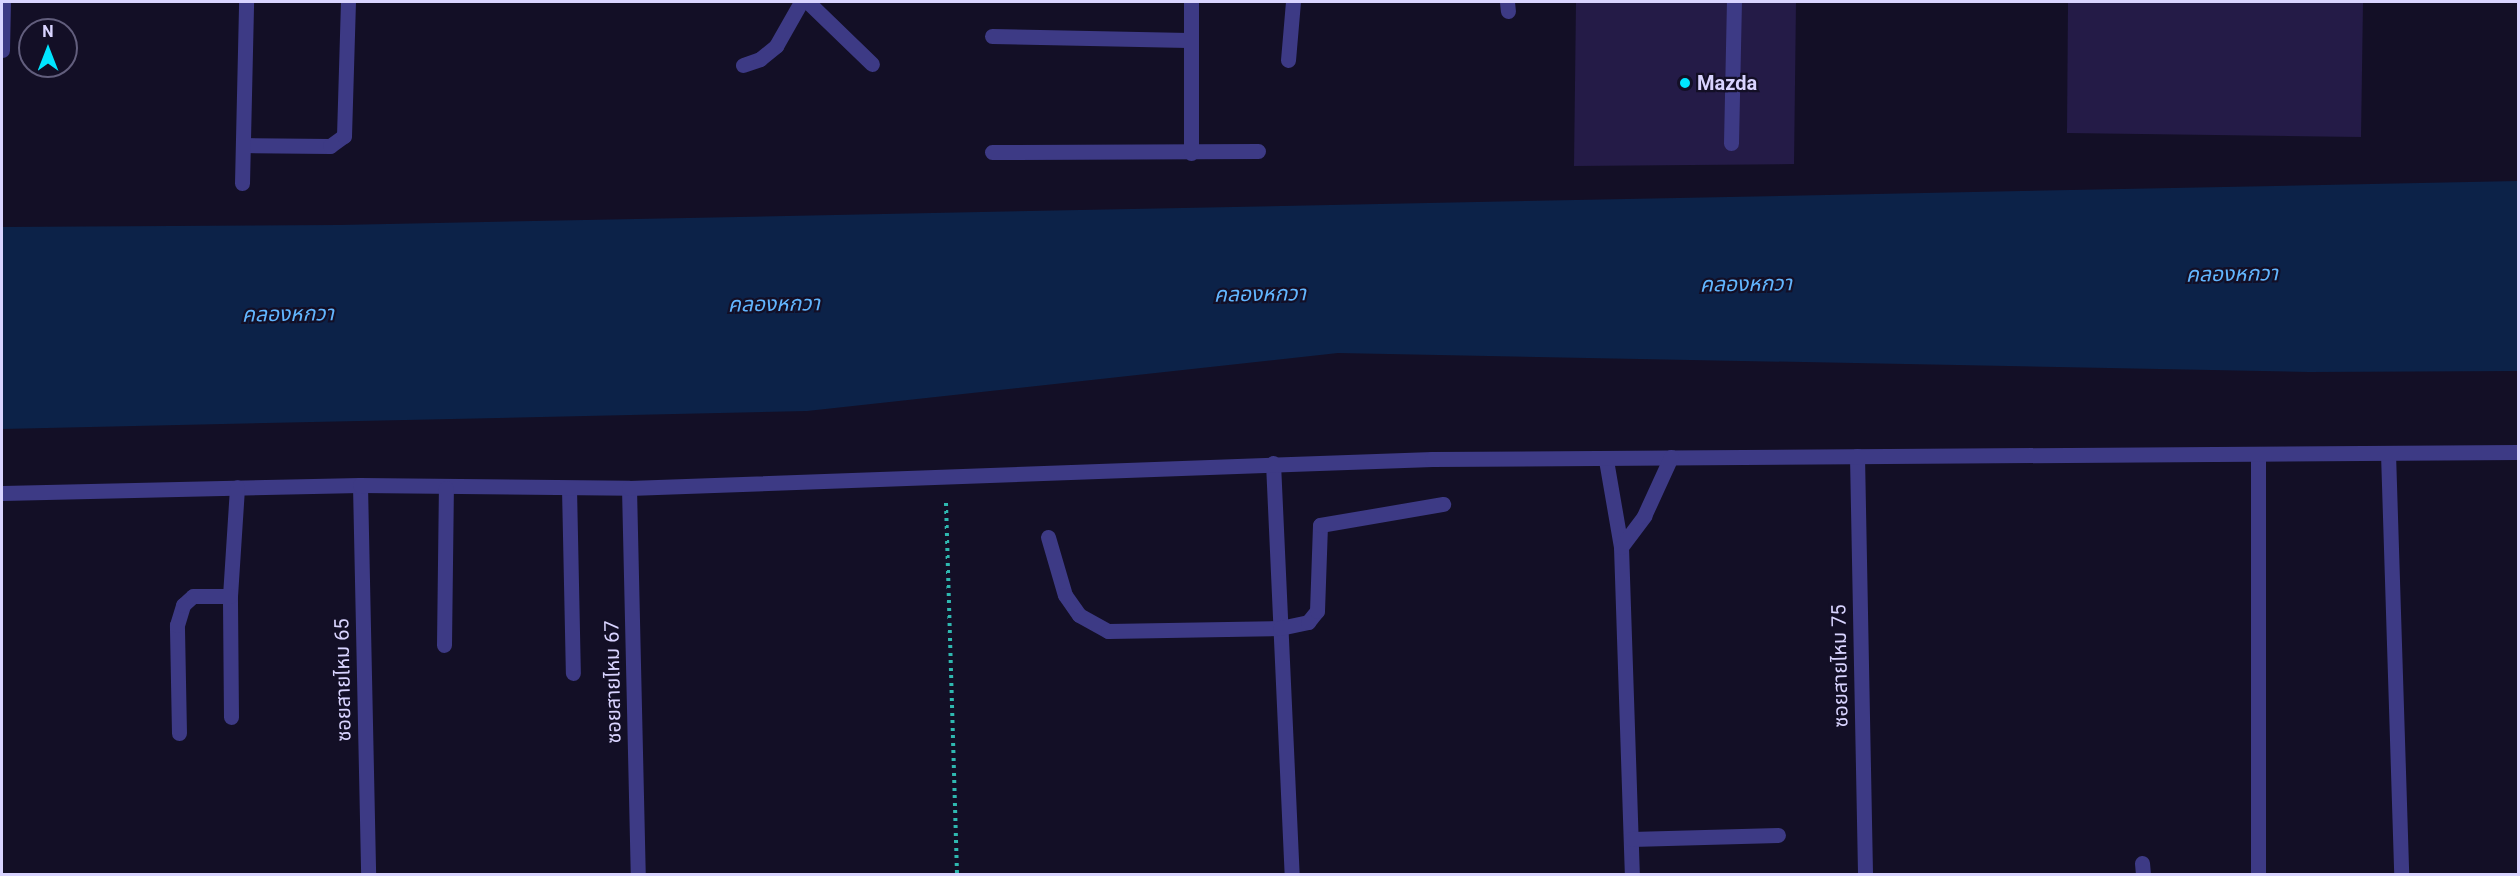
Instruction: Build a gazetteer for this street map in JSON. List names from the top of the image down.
{
  "streets": {
    "street": ["ซอยสายไหม 75", "ซอยสายไหม 65", "ซอยสายไหม 67"]
  },
  "water": ["คลองหกวา"],
  "places": ["Mazda"],
  "north": "top"
}
